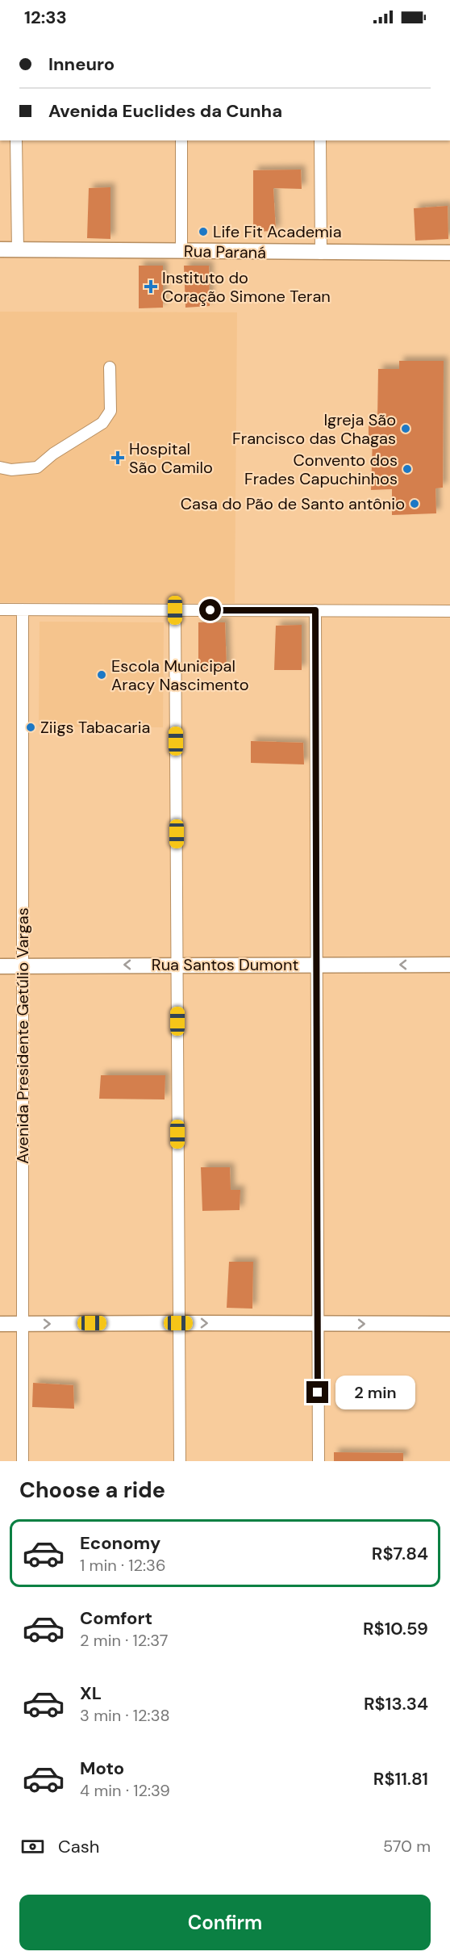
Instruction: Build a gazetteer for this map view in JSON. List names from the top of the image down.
{
  "streets": {
    "main road": ["Rua Paraná", "Rua Santos Dumont"],
    "street": ["Avenida Presidente Getúlio Vargas"]
  },
  "crossings": [
    ["Rua Santos Dumont", "Avenida Presidente Getúlio Vargas"]
  ],
  "one_way": ["Rua Santos Dumont"],
  "places": {
    "other": [
      "Life Fit Academia",
      "Igreja São Francisco das Chagas",
      "Convento dos Frades Capuchinhos",
      "Casa do Pão de Santo antônio",
      "Escola Municipal Aracy Nascimento",
      "Ziigs Tabacaria"
    ],
    "health": ["Instituto do Coração Simone Teran", "Hospital São Camilo"]
  },
  "page": {
    "status": "12:33",
    "banner": ["Inneuro", "Avenida Euclides da Cunha"],
    "bubble": "2 min",
    "heading": "Choose a ride",
    "list": [
      {
        "name": "Economy",
        "note": "1 min · 12:36",
        "value": "R$7.84"
      },
      {
        "name": "Comfort",
        "note": "2 min · 12:37",
        "value": "R$10.59"
      },
      {
        "name": "XL",
        "note": "3 min · 12:38",
        "value": "R$13.34"
      },
      {
        "name": "Moto",
        "note": "4 min · 12:39",
        "value": "R$11.81"
      }
    ],
    "pay": ["Cash", "570 m"],
    "buttons": "Confirm"
  }
}
